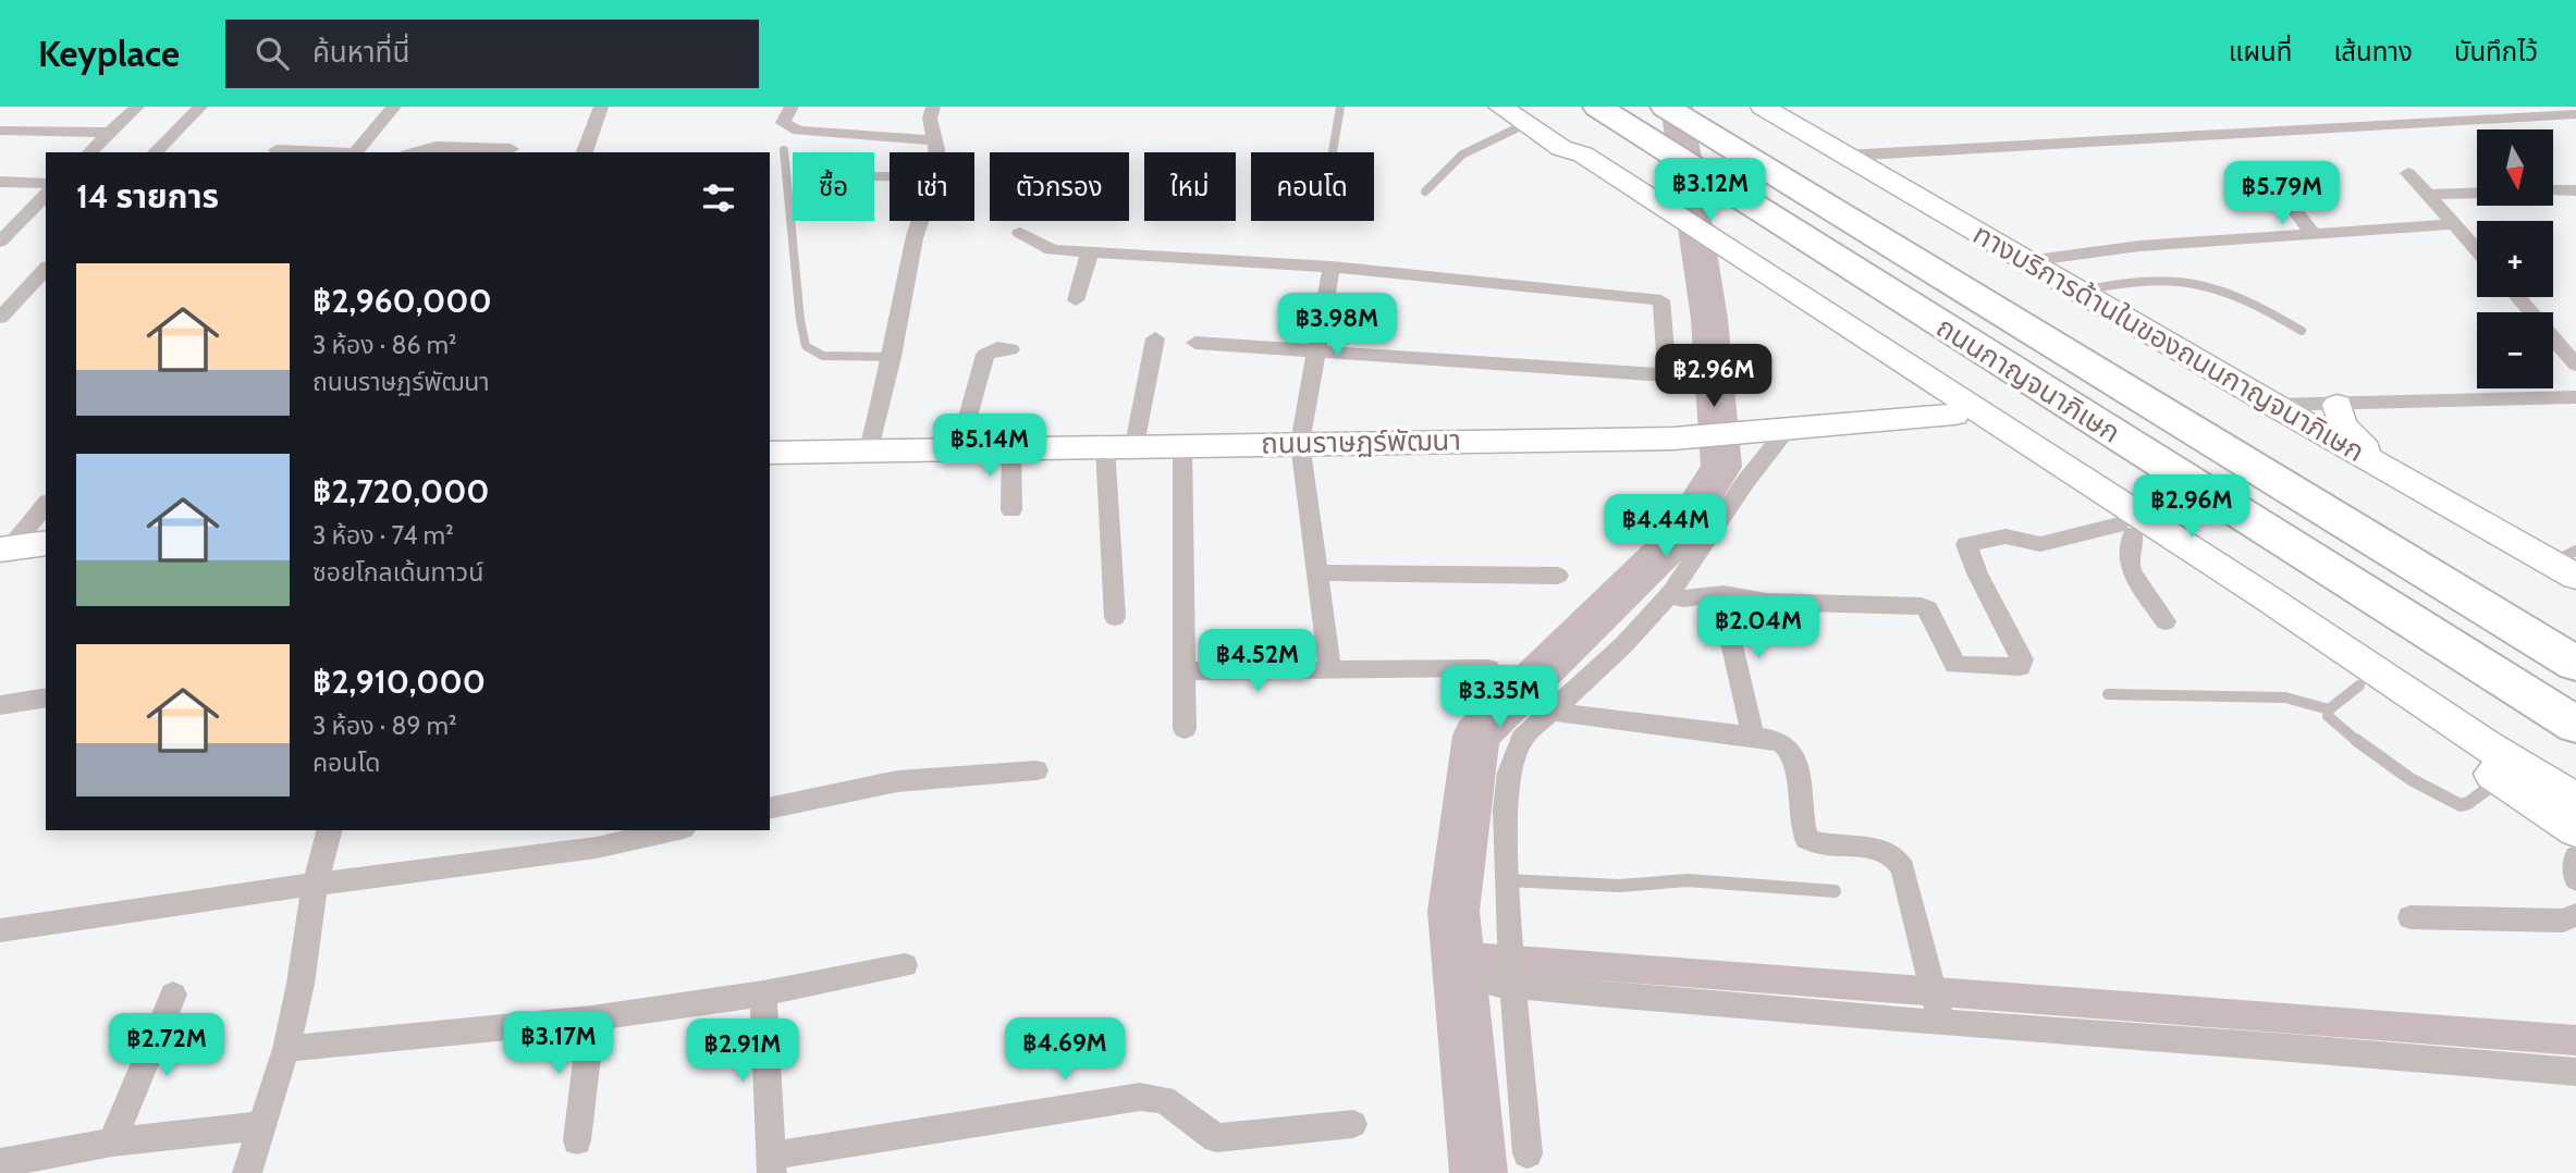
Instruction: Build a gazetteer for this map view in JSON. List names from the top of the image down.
{
  "streets": {
    "highway": ["ถนนกาญจนาภิเษก"],
    "main road": ["ทางบริการด้านในของถนนกาญจนาภิเษก", "ถนนราษฏร์พัฒนา"]
  },
  "north": "bottom",
  "page": {
    "header": "Keyplace",
    "search": "ค้นหาที่นี่",
    "nav": ["แผนที่", "เส้นทาง", "บันทึกไว้"],
    "map_buttons": ["+", "−"],
    "chip": [
      "ซื้อ",
      "เช่า",
      "ตัวกรอง",
      "ใหม่",
      "คอนโด"
    ],
    "heading": "14 รายการ",
    "price": [
      "฿3.12M",
      "฿5.79M",
      "฿3.98M",
      "฿2.96M",
      "฿5.14M",
      "฿2.96M",
      "฿4.44M",
      "฿2.04M",
      "฿4.52M",
      "฿3.35M",
      "฿3.17M",
      "฿2.72M",
      "฿4.69M",
      "฿2.91M"
    ],
    "list": [
      {
        "name": "฿2,960,000",
        "note": "3 ห้อง · 86 m² · ถนนราษฏร์พัฒนา"
      },
      {
        "name": "฿2,720,000",
        "note": "3 ห้อง · 74 m² · ซอยโกลเด้นทาวน์"
      },
      {
        "name": "฿2,910,000",
        "note": "3 ห้อง · 89 m² · คอนโด"
      }
    ]
  }
}
